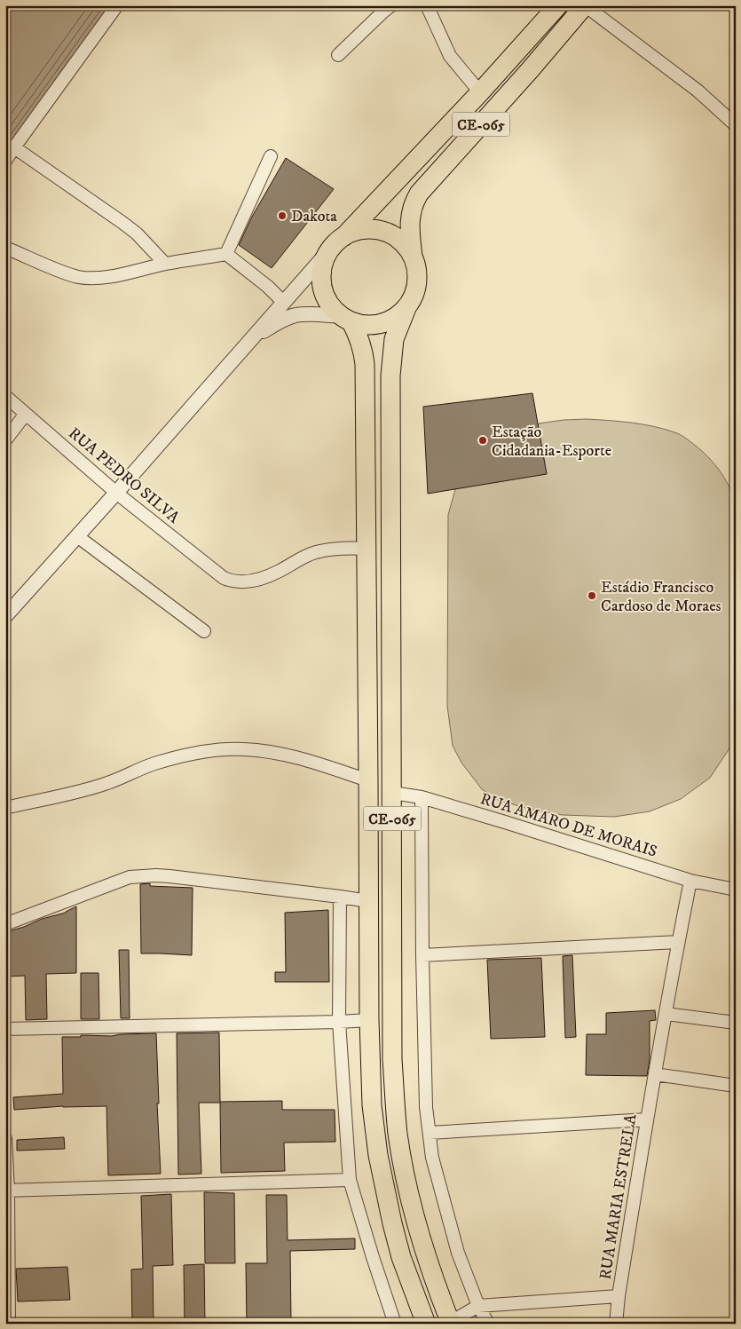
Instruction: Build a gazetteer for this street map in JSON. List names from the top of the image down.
{
  "streets": {
    "main road": ["CE-065"],
    "street": ["RUA PEDRO SILVA", "RUA AMARO DE MORAIS", "RUA MARIA ESTRELA"]
  },
  "crossings": [
    ["CE-065", "RUA PEDRO SILVA"],
    ["CE-065", "RUA AMARO DE MORAIS"],
    ["RUA AMARO DE MORAIS", "RUA MARIA ESTRELA"]
  ],
  "places": ["Dakota", "Estação Cidadania-Esporte", "Estádio Francisco Cardoso de Moraes"]
}
